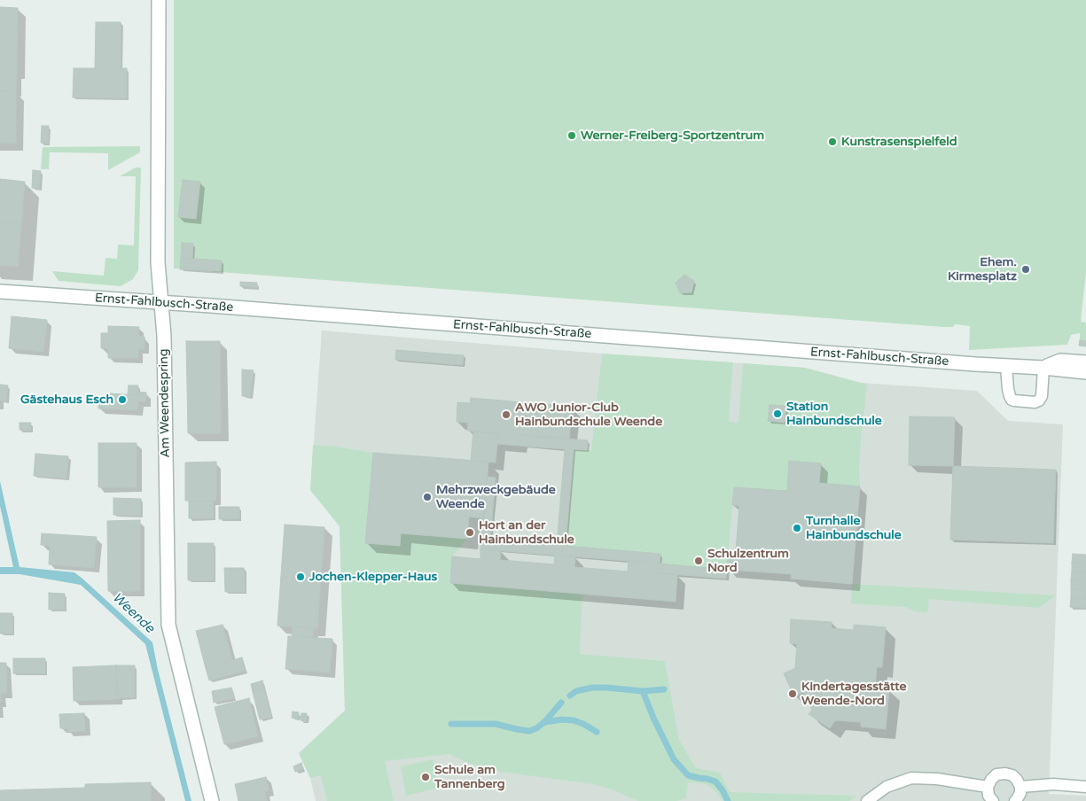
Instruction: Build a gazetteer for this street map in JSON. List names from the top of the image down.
{
  "streets": {
    "street": ["Ernst-Fahlbusch-Straße", "Am Weendespring"]
  },
  "crossings": [
    ["Ernst-Fahlbusch-Straße", "Am Weendespring"]
  ],
  "water": ["Weende"],
  "places": [
    "Werner-Freiberg-Sportzentrum",
    "Kunstrasenspielfeld",
    "Ehem. Kirmesplatz",
    "Gästehaus Esch",
    "Station Hainbundschule",
    "AWO Junior-Club Hainbundschule Weende",
    "Mehrzweckgebäude Weende",
    "Turnhalle Hainbundschule",
    "Hort an der Hainbundschule",
    "Schulzentrum Nord",
    "Jochen-Klepper-Haus",
    "Kindertagesstätte Weende-Nord",
    "Schule am Tannenberg"
  ]
}
